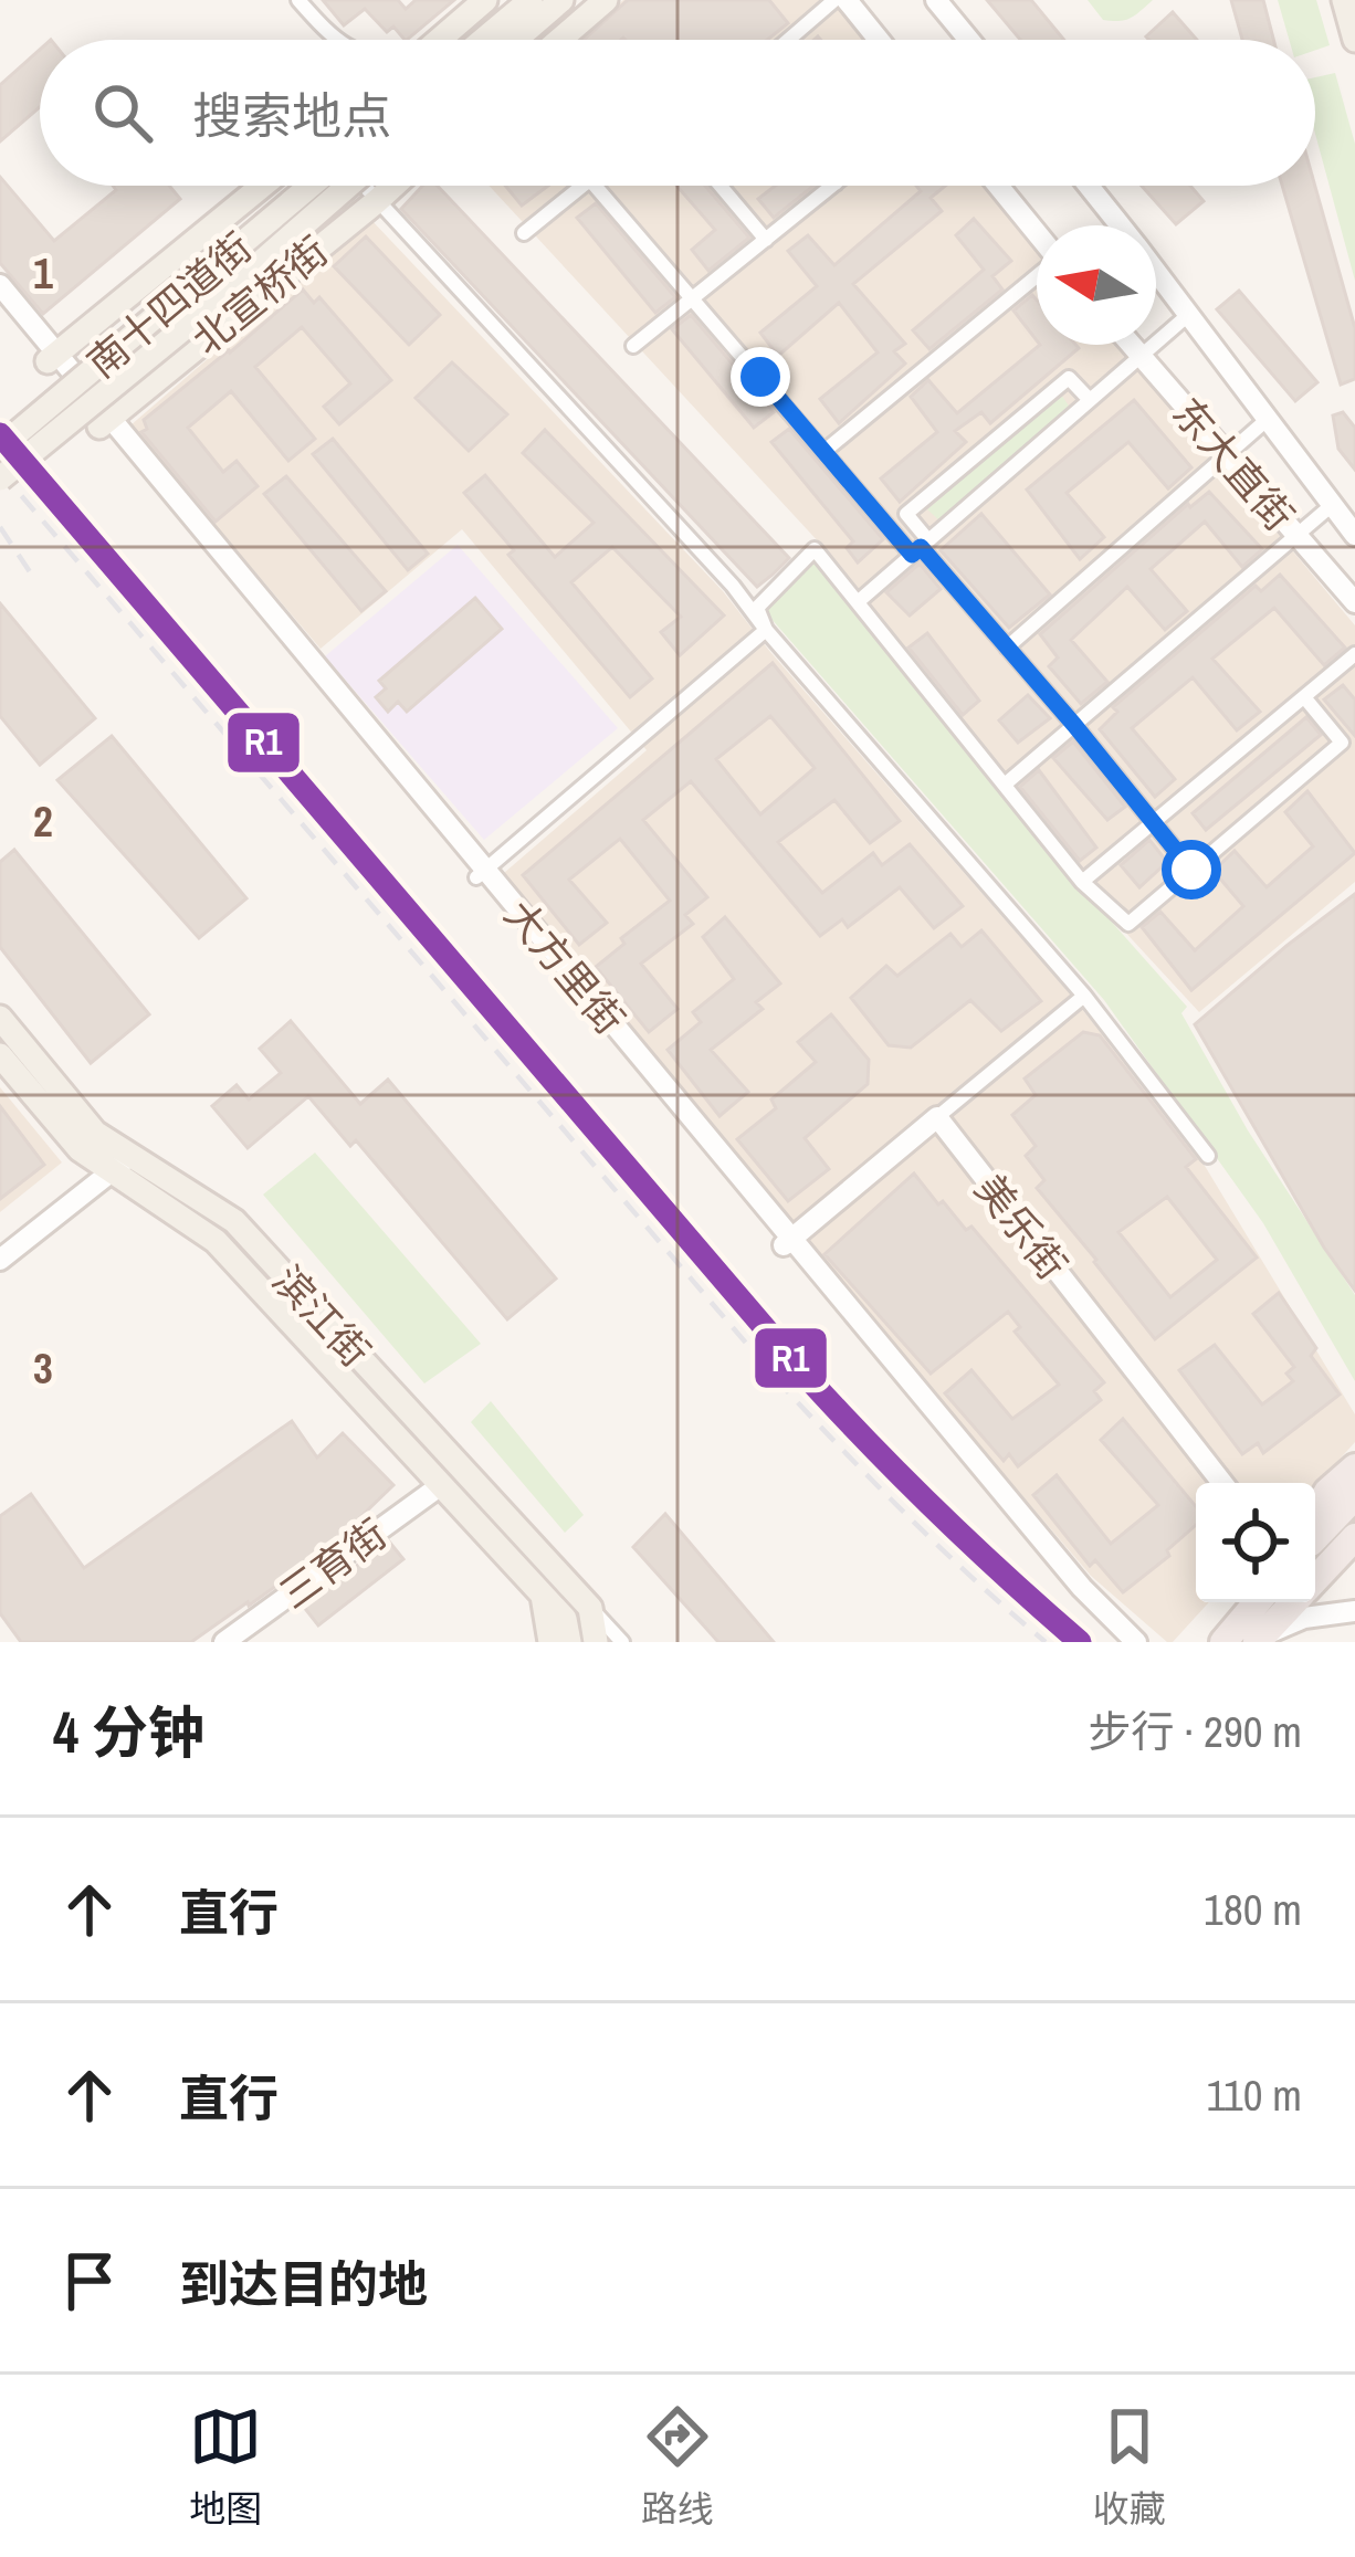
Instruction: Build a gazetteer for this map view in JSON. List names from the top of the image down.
{
  "streets": {
    "main road": [
      "北宣桥街",
      "南十四道街",
      "东大直街",
      "大方里街",
      "美乐街",
      "滨江街",
      "三育街"
    ]
  },
  "crossings": [
    ["北宣桥街", "大方里街"],
    ["滨江街", "三育街"]
  ],
  "lines": ["transit line R1"],
  "north": "left",
  "page": {
    "search": "搜索地点",
    "heading": ["4 分钟", "步行 · 290 m"],
    "list": [
      ["直行", "180 m"],
      ["直行", "110 m"],
      "到达目的地"
    ],
    "nav": ["地图", "路线", "收藏"]
  },
  "grid": {
    "rows": ["1", "2", "3"]
  }
}
